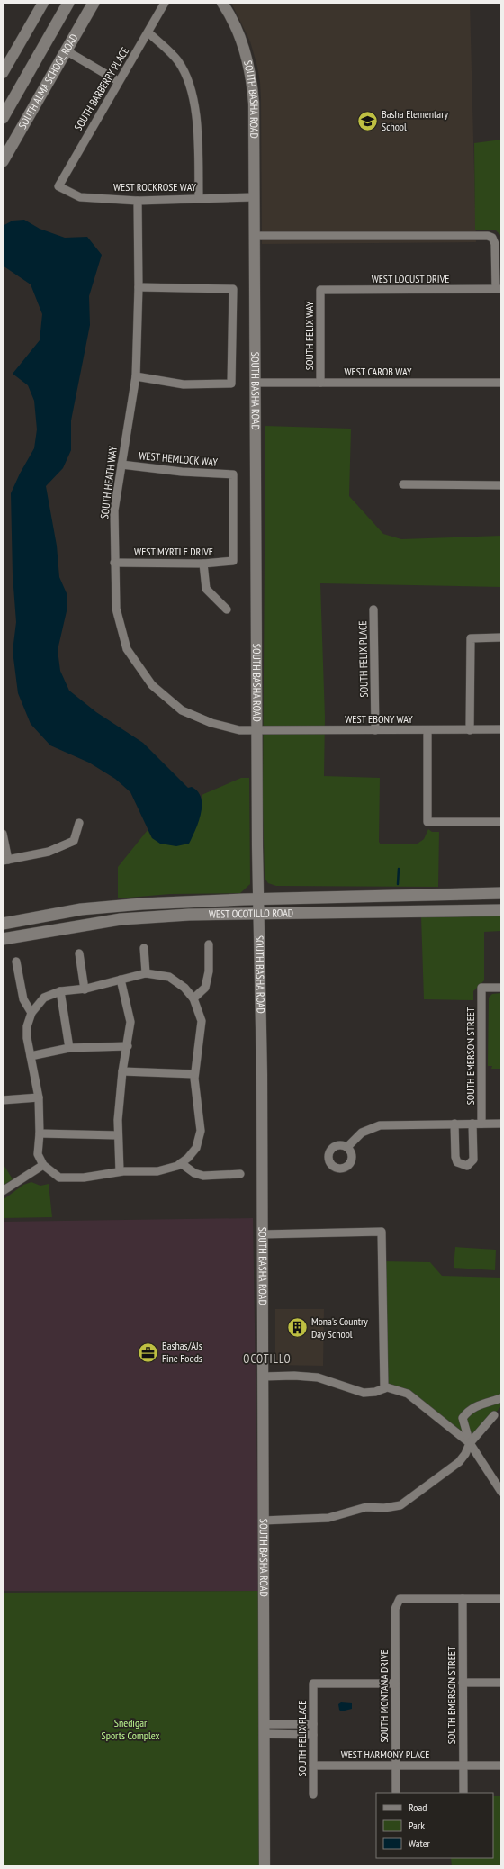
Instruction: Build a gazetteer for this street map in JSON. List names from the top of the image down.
{
  "streets": {
    "main road": ["SOUTH ALMA SCHOOL ROAD", "WEST OCOTILLO ROAD"],
    "street": [
      "SOUTH BARBERRY PLACE",
      "SOUTH BASHA ROAD",
      "WEST ROCKROSE WAY",
      "WEST LOCUST DRIVE",
      "SOUTH FELIX WAY",
      "WEST CAROB WAY",
      "WEST HEMLOCK WAY",
      "SOUTH HEATH WAY",
      "WEST MYRTLE DRIVE",
      "SOUTH FELIX PLACE",
      "WEST EBONY WAY",
      "SOUTH EMERSON STREET",
      "SOUTH MONTANA DRIVE",
      "WEST HARMONY PLACE"
    ]
  },
  "crossings": [
    ["SOUTH BARBERRY PLACE", "WEST ROCKROSE WAY"],
    ["SOUTH BASHA ROAD", "WEST ROCKROSE WAY"],
    ["SOUTH BASHA ROAD", "WEST CAROB WAY"],
    ["SOUTH BASHA ROAD", "SOUTH HEATH WAY"],
    ["SOUTH BASHA ROAD", "WEST EBONY WAY"],
    ["SOUTH BASHA ROAD", "WEST OCOTILLO ROAD"],
    ["WEST ROCKROSE WAY", "SOUTH HEATH WAY"],
    ["WEST LOCUST DRIVE", "SOUTH FELIX WAY"],
    ["SOUTH FELIX WAY", "WEST CAROB WAY"],
    ["WEST HEMLOCK WAY", "SOUTH HEATH WAY"],
    ["WEST HEMLOCK WAY", "WEST MYRTLE DRIVE"],
    ["SOUTH HEATH WAY", "WEST MYRTLE DRIVE"],
    ["SOUTH HEATH WAY", "WEST EBONY WAY"],
    ["SOUTH FELIX PLACE", "WEST EBONY WAY"],
    ["SOUTH FELIX PLACE", "SOUTH MONTANA DRIVE"],
    ["SOUTH FELIX PLACE", "WEST HARMONY PLACE"],
    ["SOUTH EMERSON STREET", "SOUTH MONTANA DRIVE"],
    ["SOUTH EMERSON STREET", "WEST HARMONY PLACE"],
    ["SOUTH MONTANA DRIVE", "WEST HARMONY PLACE"]
  ],
  "districts": ["OCOTILLO"],
  "parks": ["Snedigar Sports Complex"],
  "places": {
    "school or university": ["Basha Elementary School"],
    "building": ["Mona's Country Day School"],
    "office": ["Bashas/AJs Fine Foods"]
  },
  "legend": ["Road", "Park", "Water"]
}
